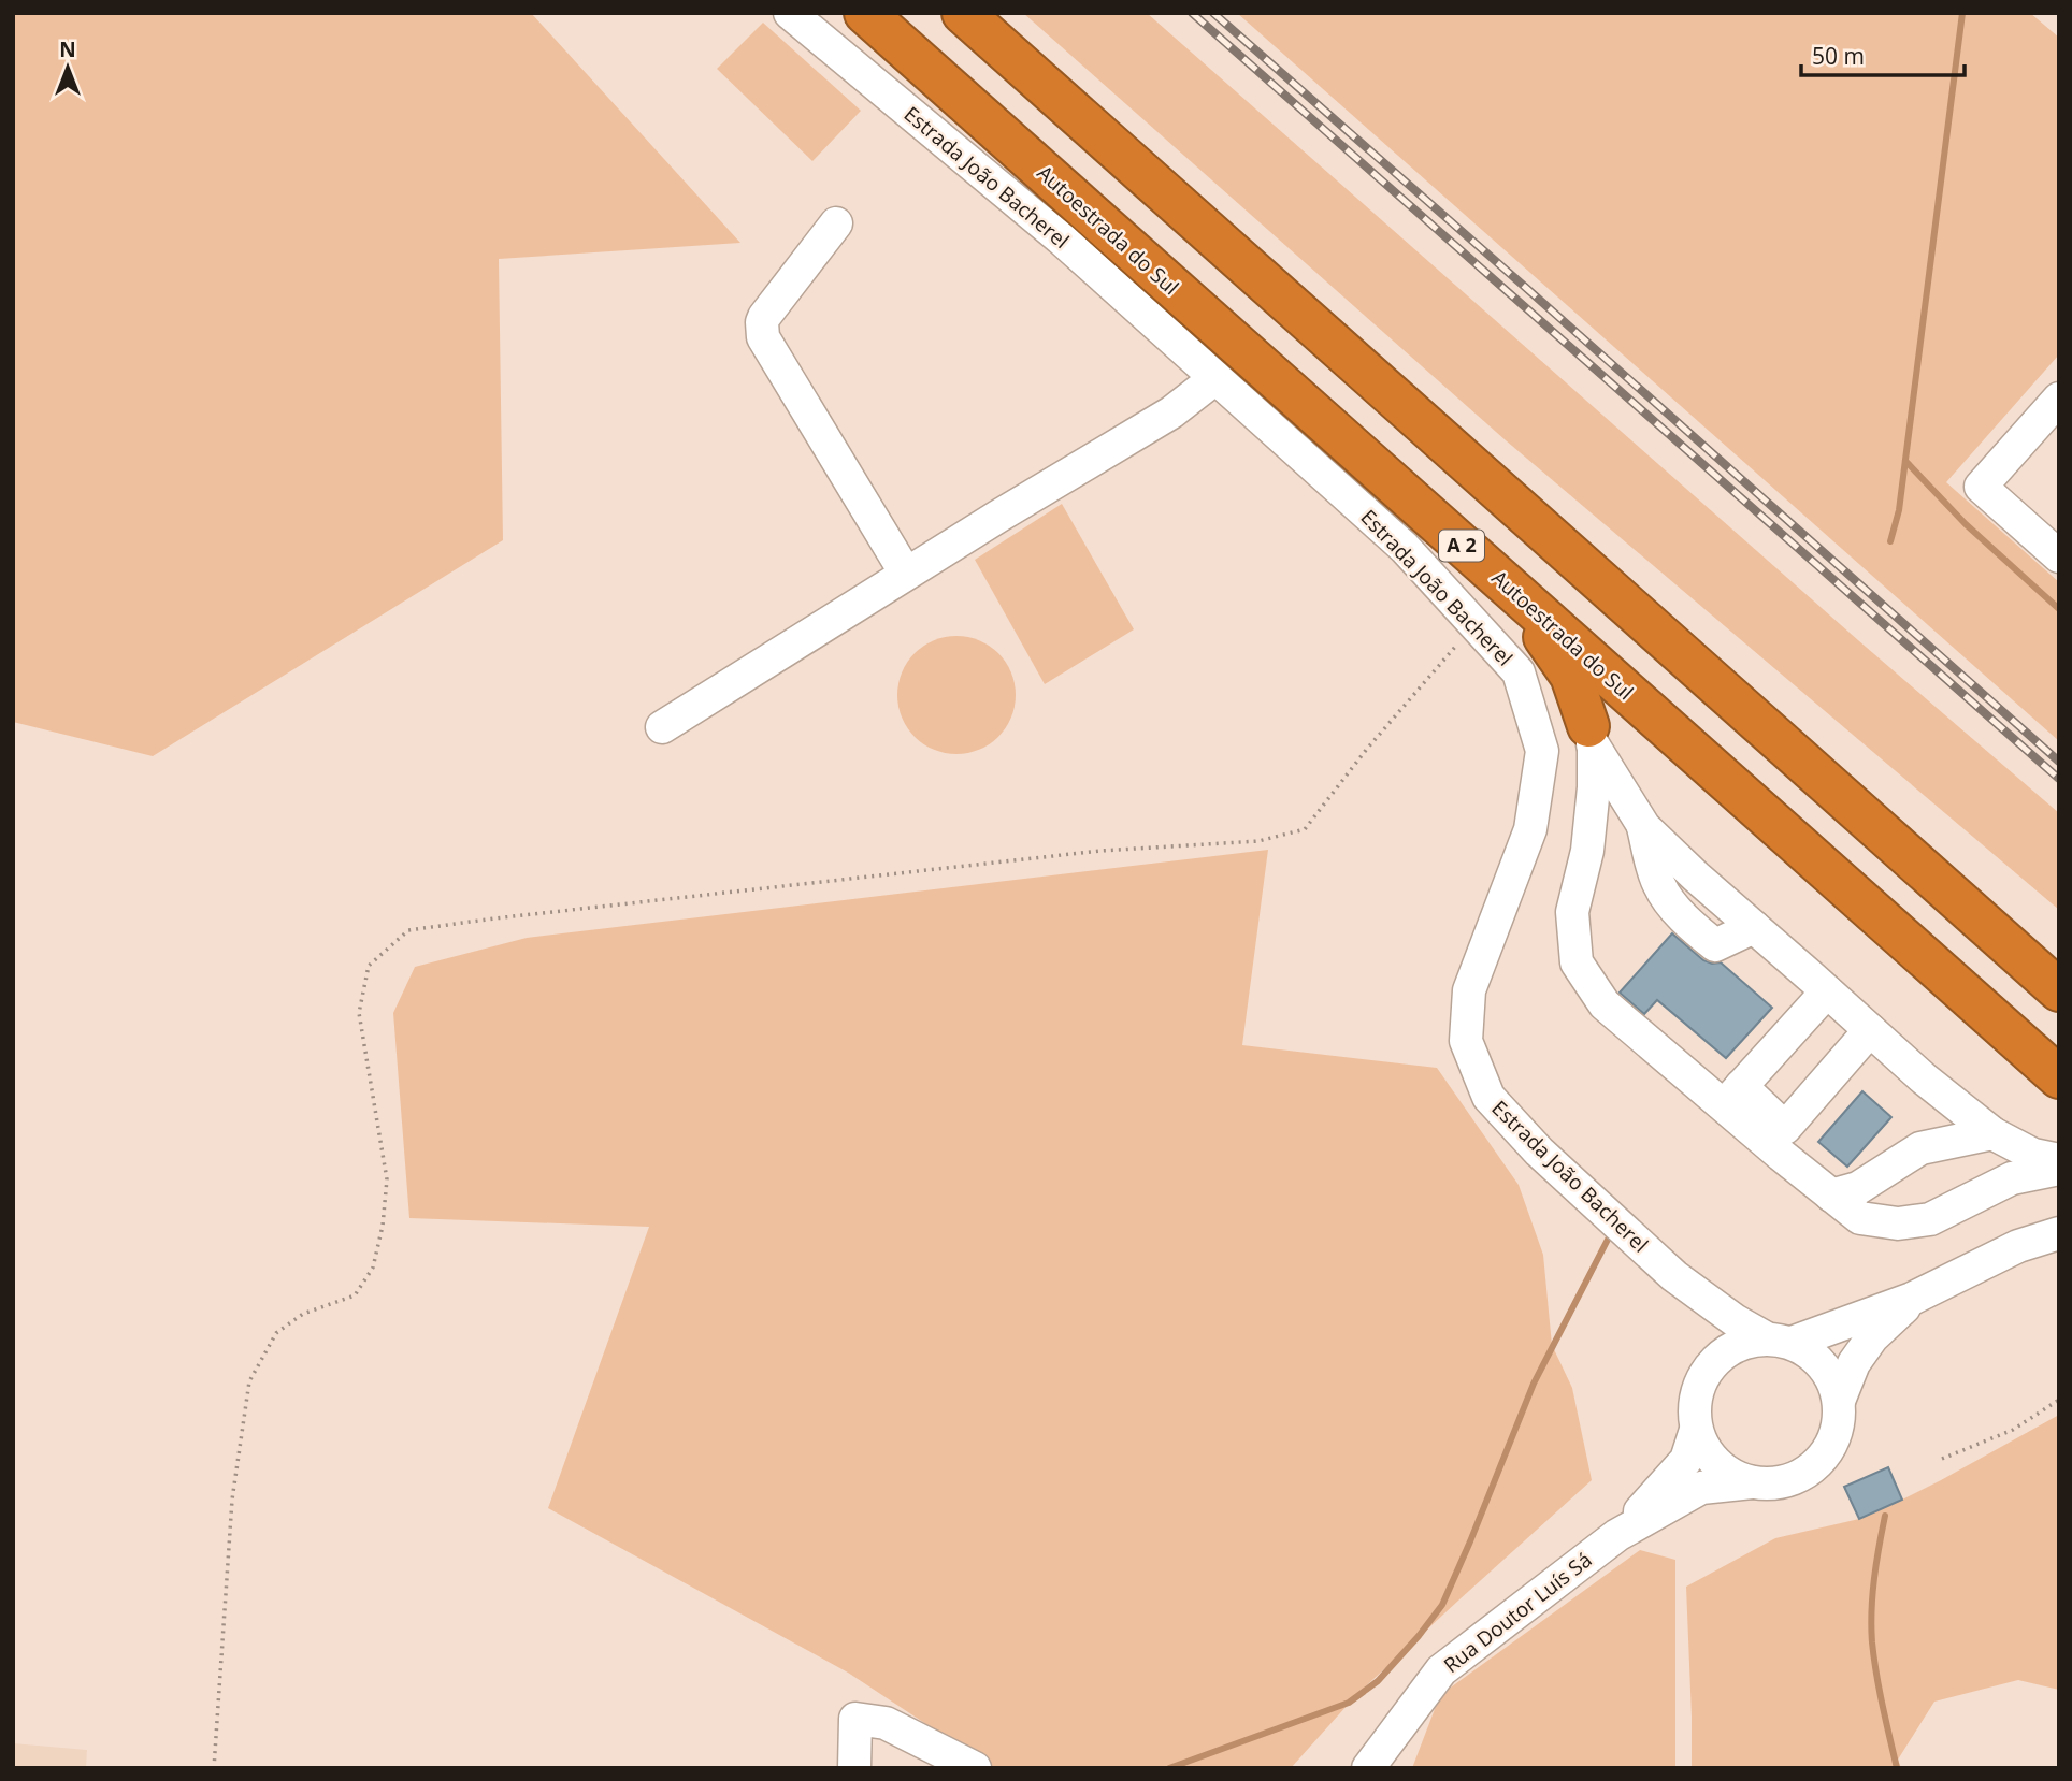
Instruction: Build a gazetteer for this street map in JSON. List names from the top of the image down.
{
  "streets": {
    "highway": ["Autoestrada do Sul", "A 2"],
    "street": ["Estrada João Bacherel", "Rua Doutor Luís Sá"]
  },
  "scale_bar": "50 m",
  "north": "top"
}
